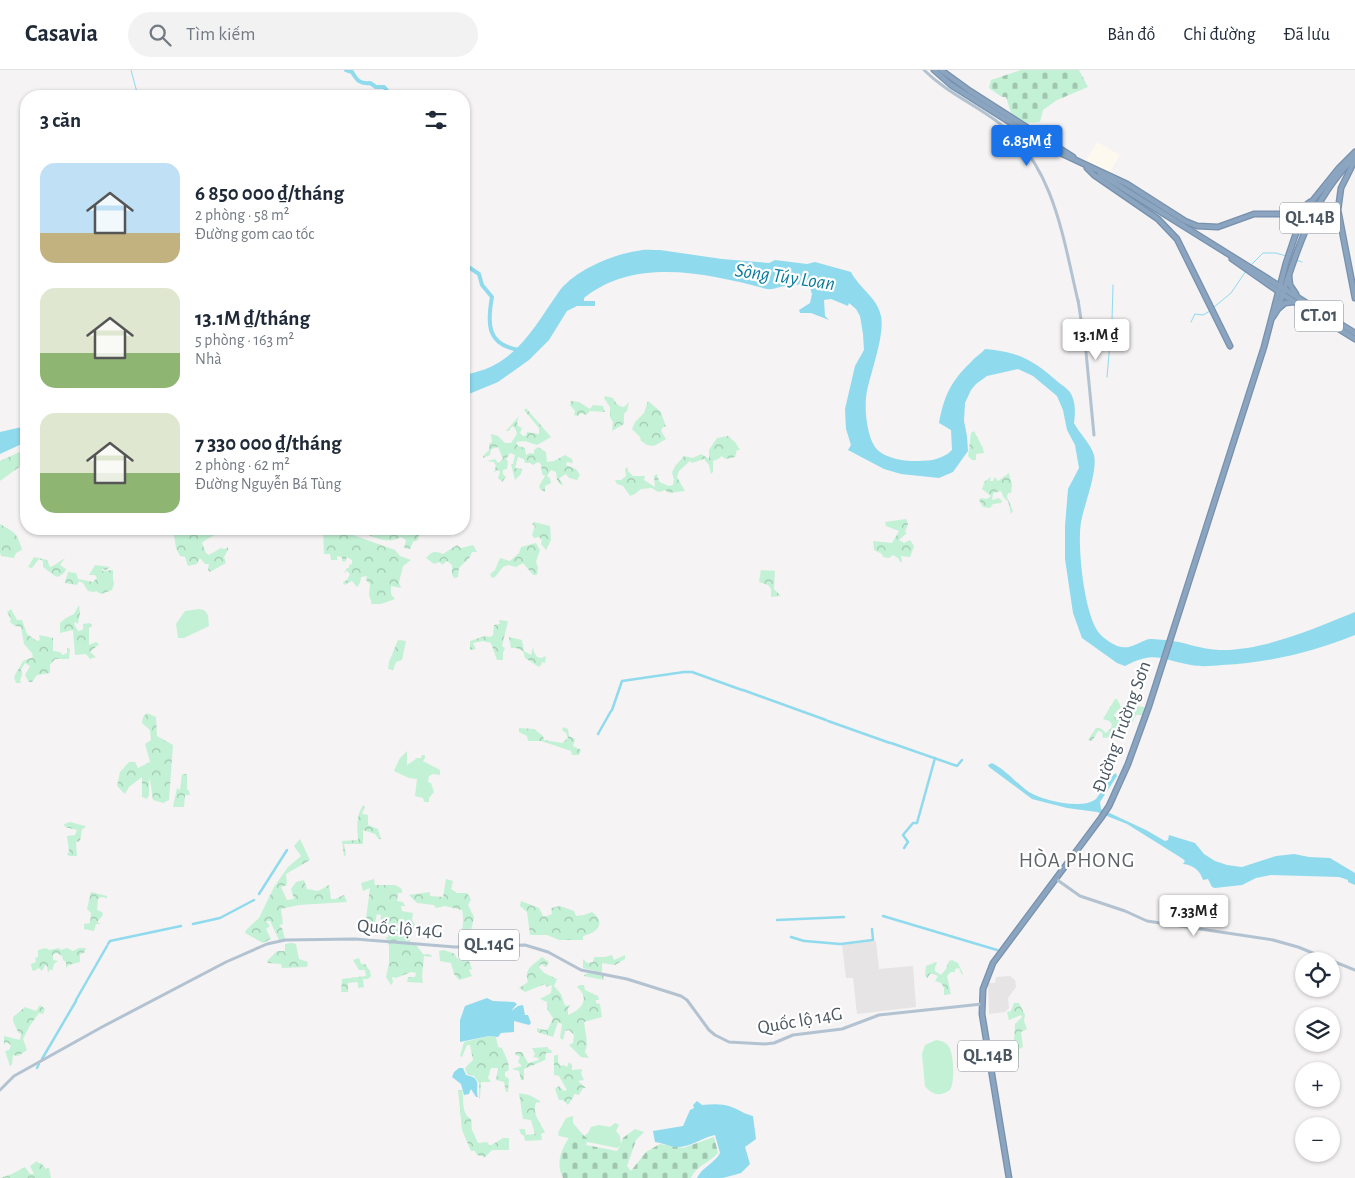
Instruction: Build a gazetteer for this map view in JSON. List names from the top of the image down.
{
  "streets": {
    "highway": ["QL.14B", "CT.01", "Đường Trường Sơn"],
    "main road": ["Quốc lộ 14G", "QL.14G"]
  },
  "crossings": [
    ["CT.01", "Đường Trường Sơn"],
    ["Đường Trường Sơn", "Quốc lộ 14G"]
  ],
  "districts": ["HÒA PHONG"],
  "water": ["Sông Túy Loan"],
  "page": {
    "header": "Casavia",
    "search": "Tìm kiếm",
    "nav": ["Bản đồ", "Chỉ đường", "Đã lưu"],
    "heading": "3 căn",
    "price": ["6.85M ₫", "13.1M ₫", "7.33M ₫"],
    "list": [
      {
        "name": "6 850 000 ₫/tháng",
        "note": "2 phòng · 58 m² · Đường gom cao tốc"
      },
      {
        "name": "13.1M ₫/tháng",
        "note": "5 phòng · 163 m² · Nhà"
      },
      {
        "name": "7 330 000 ₫/tháng",
        "note": "2 phòng · 62 m² · Đường Nguyễn Bá Tùng"
      }
    ],
    "map_buttons": ["+", "−"]
  }
}
